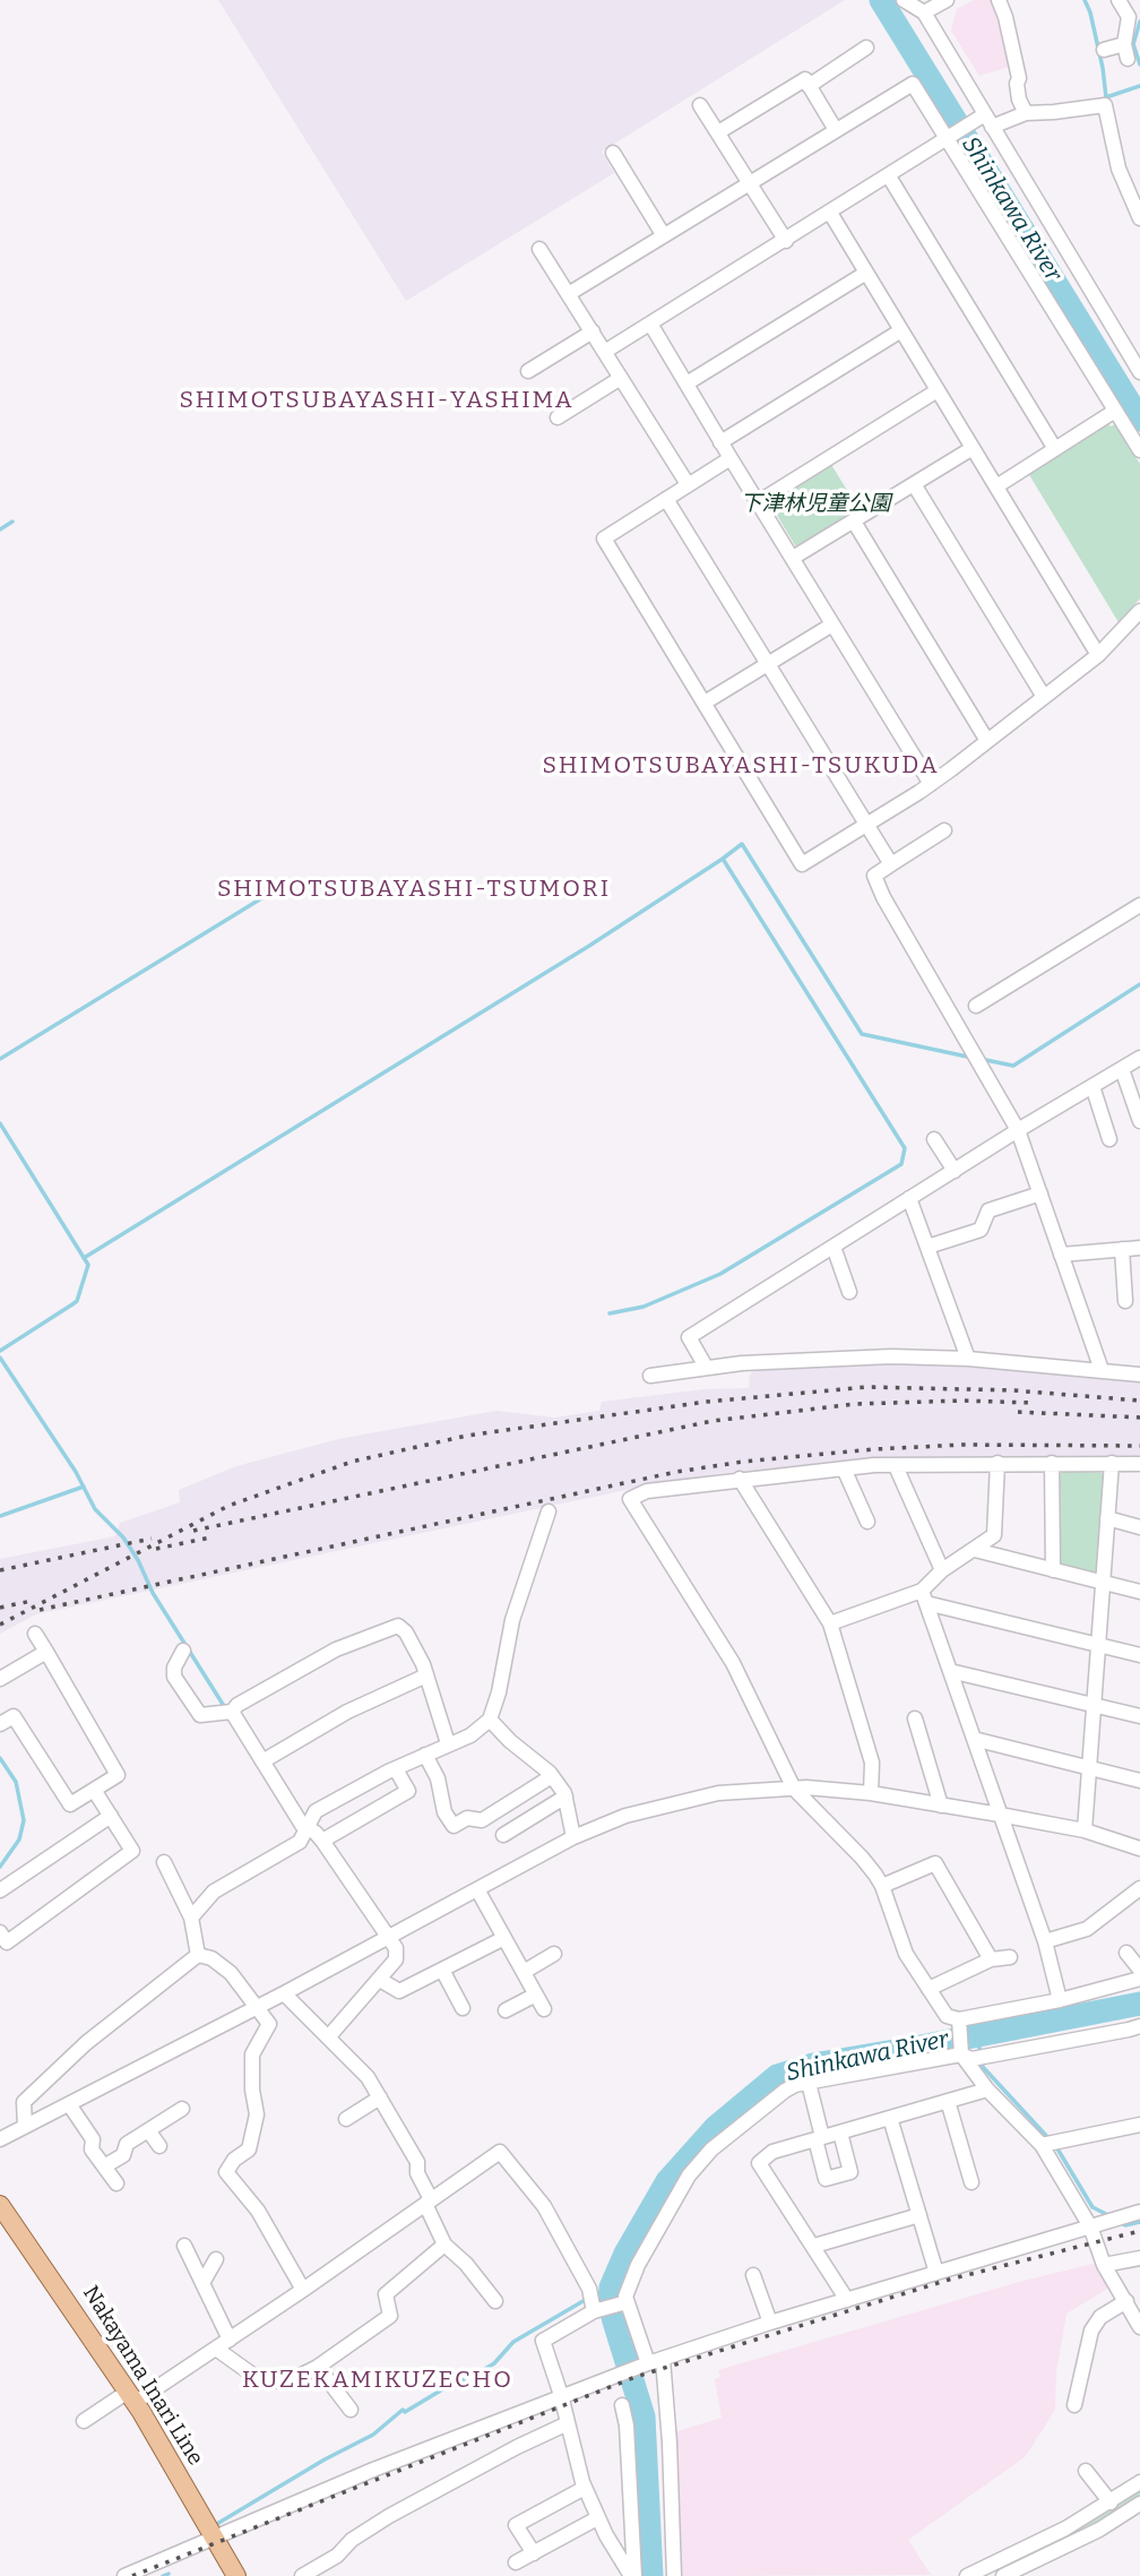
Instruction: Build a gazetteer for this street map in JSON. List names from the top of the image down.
{
  "streets": {
    "main road": ["Nakayama Inari Line"]
  },
  "districts": [
    "SHIMOTSUBAYASHI-YASHIMA",
    "SHIMOTSUBAYASHI-TSUKUDA",
    "SHIMOTSUBAYASHI-TSUMORI",
    "KUZEKAMIKUZECHO"
  ],
  "water": ["Shinkawa River"],
  "parks": ["下津林児童公園"]
}
